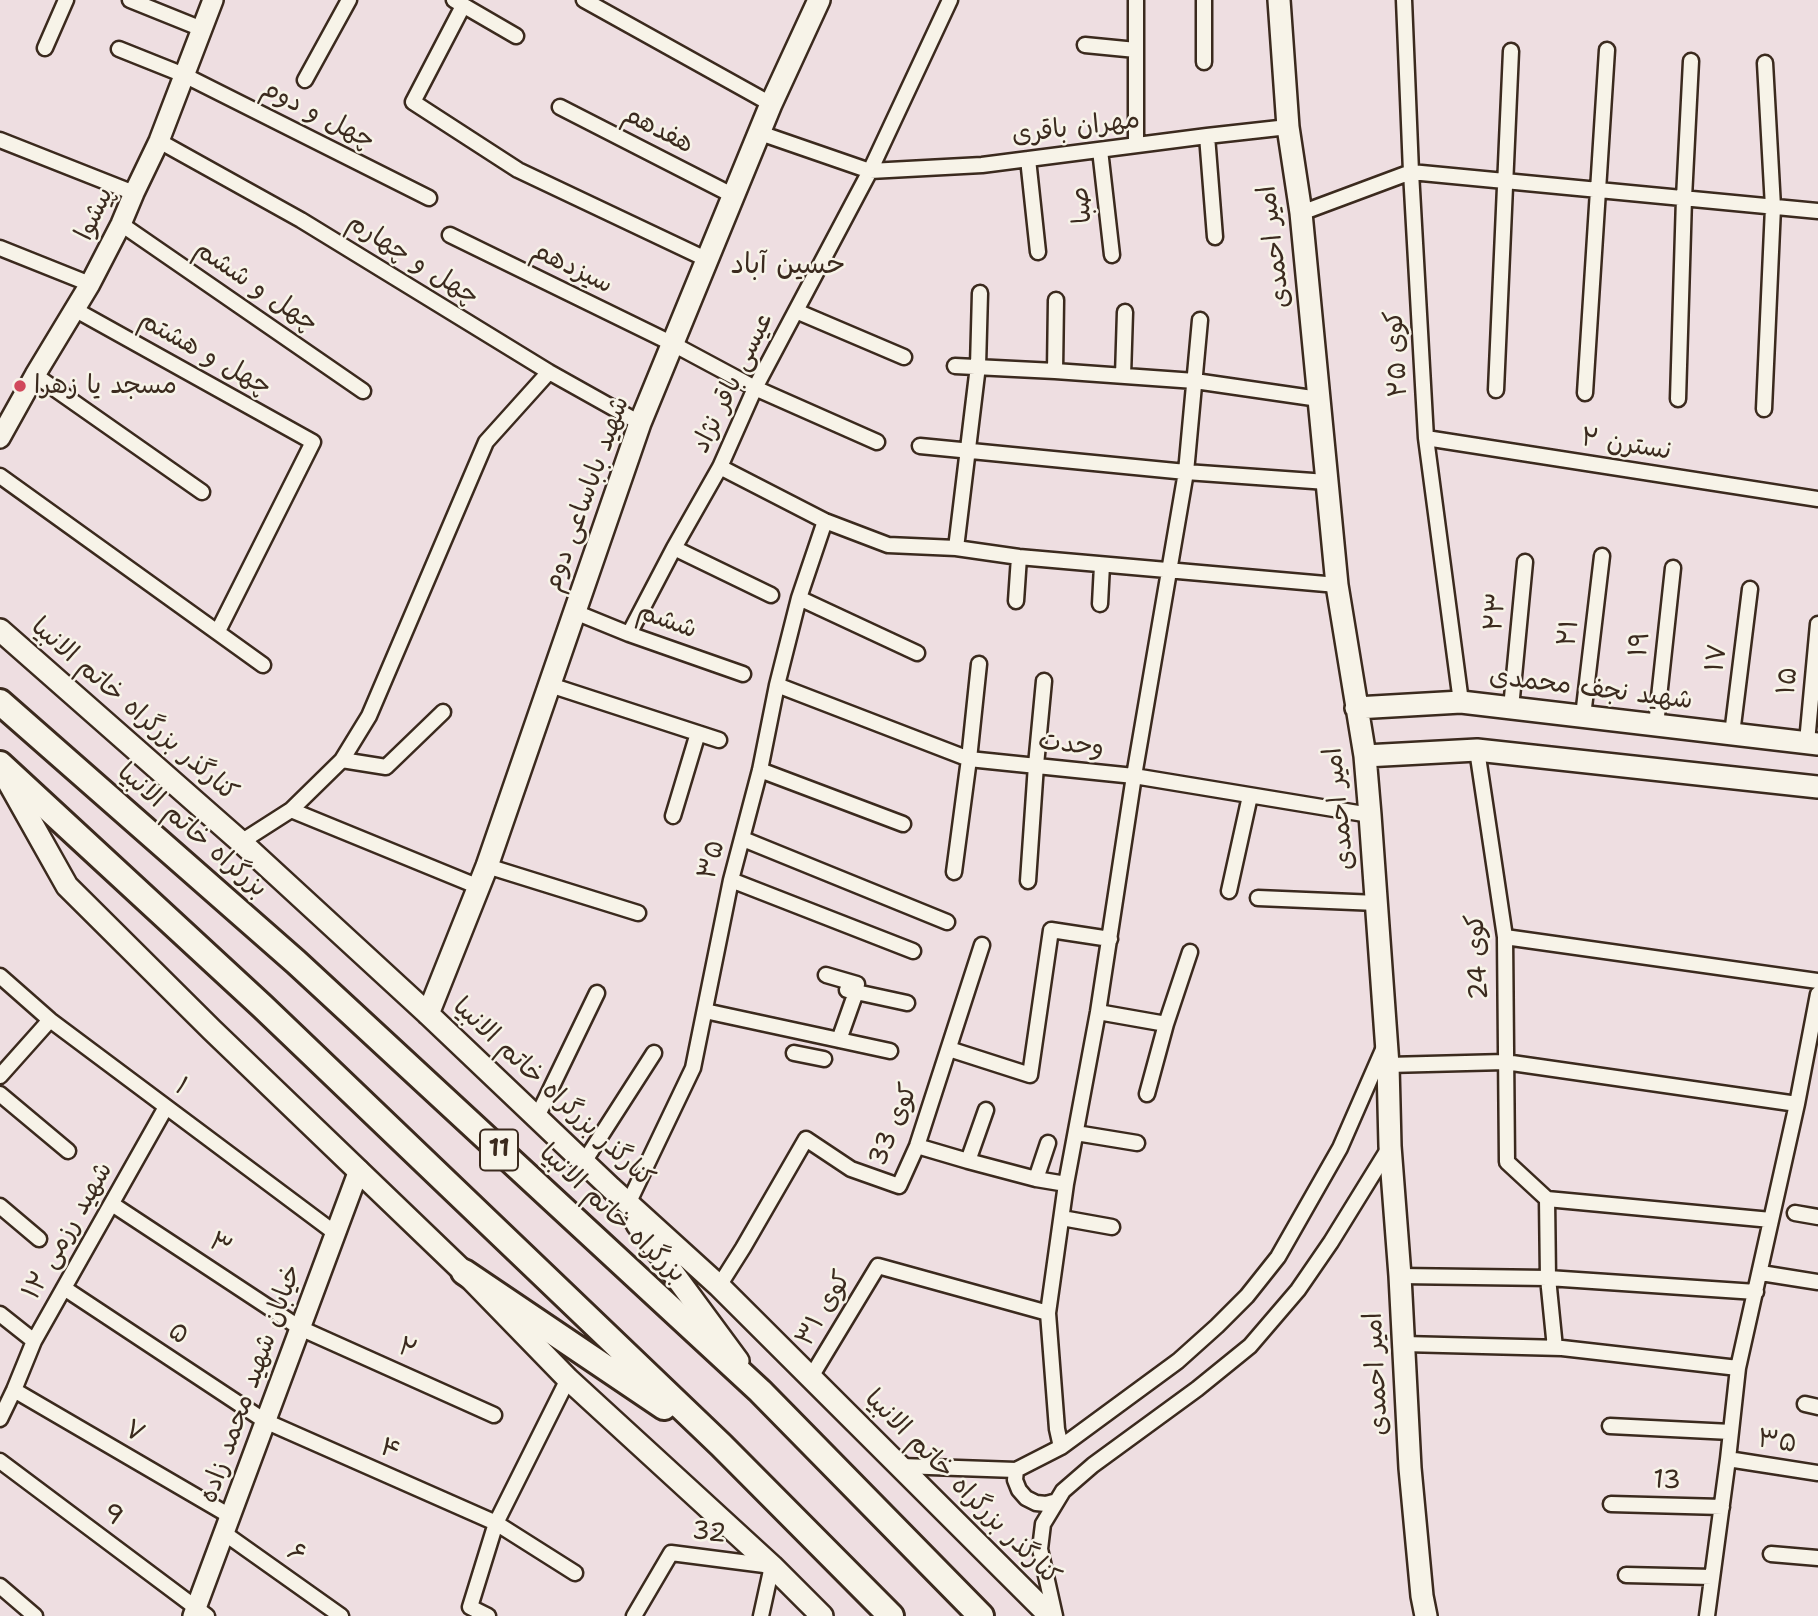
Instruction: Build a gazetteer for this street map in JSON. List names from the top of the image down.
{
  "streets": {
    "highway": ["بزرگراه خاتم الانبیا", "11"],
    "main road": [
      "امیر احمدی",
      "شهید باباساعی دوم",
      "شهید نجف محمدی",
      "کنارگذر بزرگراه خاتم الانبیا"
    ],
    "street": [
      "چهل و دوم",
      "مهران باقری",
      "هفدهم",
      "صبا",
      "پیشوا",
      "چهل و چهارم",
      "سیزدهم",
      "چهل و ششم",
      "چهل و هشتم",
      "کوی ۲۵",
      "عیسی باقر نژاد",
      "نسترن ۲",
      "۲۳",
      "ششم",
      "۲۱",
      "۱۹",
      "۱۷",
      "۱۵",
      "وحدت",
      "۳۵",
      "کوی 24",
      "۱",
      "کوی 33",
      "شهید رزمی ۱۲",
      "۳",
      "کوی ۳۱",
      "۵",
      "۲",
      "خیابان شهید محمد زاده",
      "۷",
      "۴",
      "13",
      "9",
      "32",
      "۶"
    ]
  },
  "crossings": [
    ["چهل و دوم", "پیشوا"],
    ["مهران باقری", "صبا"],
    ["مهران باقری", "امیر احمدی"],
    ["مهران باقری", "عیسی باقر نژاد"],
    ["هفدهم", "شهید باباساعی دوم"],
    ["پیشوا", "چهل و چهارم"],
    ["پیشوا", "چهل و ششم"],
    ["پیشوا", "چهل و هشتم"],
    ["امیر احمدی", "شهید نجف محمدی"],
    ["امیر احمدی", "وحدت"],
    ["چهل و چهارم", "شهید باباساعی دوم"],
    ["سیزدهم", "عیسی باقر نژاد"],
    ["سیزدهم", "شهید باباساعی دوم"],
    ["کوی ۲۵", "نسترن ۲"],
    ["کوی ۲۵", "شهید نجف محمدی"],
    ["عیسی باقر نژاد", "ششم"],
    ["شهید باباساعی دوم", "ششم"],
    ["شهید باباساعی دوم", "کنارگذر بزرگراه خاتم الانبیا"],
    ["۲۳", "شهید نجف محمدی"],
    ["۲۱", "شهید نجف محمدی"],
    ["۱۹", "شهید نجف محمدی"],
    ["۱۷", "شهید نجف محمدی"],
    ["۱۵", "شهید نجف محمدی"],
    ["کنارگذر بزرگراه خاتم الانبیا", "۳۵"],
    ["کنارگذر بزرگراه خاتم الانبیا", "کوی 33"],
    ["کنارگذر بزرگراه خاتم الانبیا", "کوی ۳۱"],
    ["وحدت", "۳۵"],
    ["۱", "شهید رزمی ۱۲"],
    ["۱", "خیابان شهید محمد زاده"],
    ["شهید رزمی ۱۲", "۳"],
    ["شهید رزمی ۱۲", "۵"],
    ["شهید رزمی ۱۲", "۷"],
    ["۳", "۲"],
    ["۳", "خیابان شهید محمد زاده"],
    ["۵", "خیابان شهید محمد زاده"],
    ["۵", "۴"],
    ["۲", "خیابان شهید محمد زاده"],
    ["خیابان شهید محمد زاده", "۷"],
    ["خیابان شهید محمد زاده", "۴"],
    ["خیابان شهید محمد زاده", "9"],
    ["خیابان شهید محمد زاده", "۶"],
    ["۷", "۶"]
  ],
  "districts": ["حسین آباد"],
  "places": ["مسجد یا زهرا"]
}
